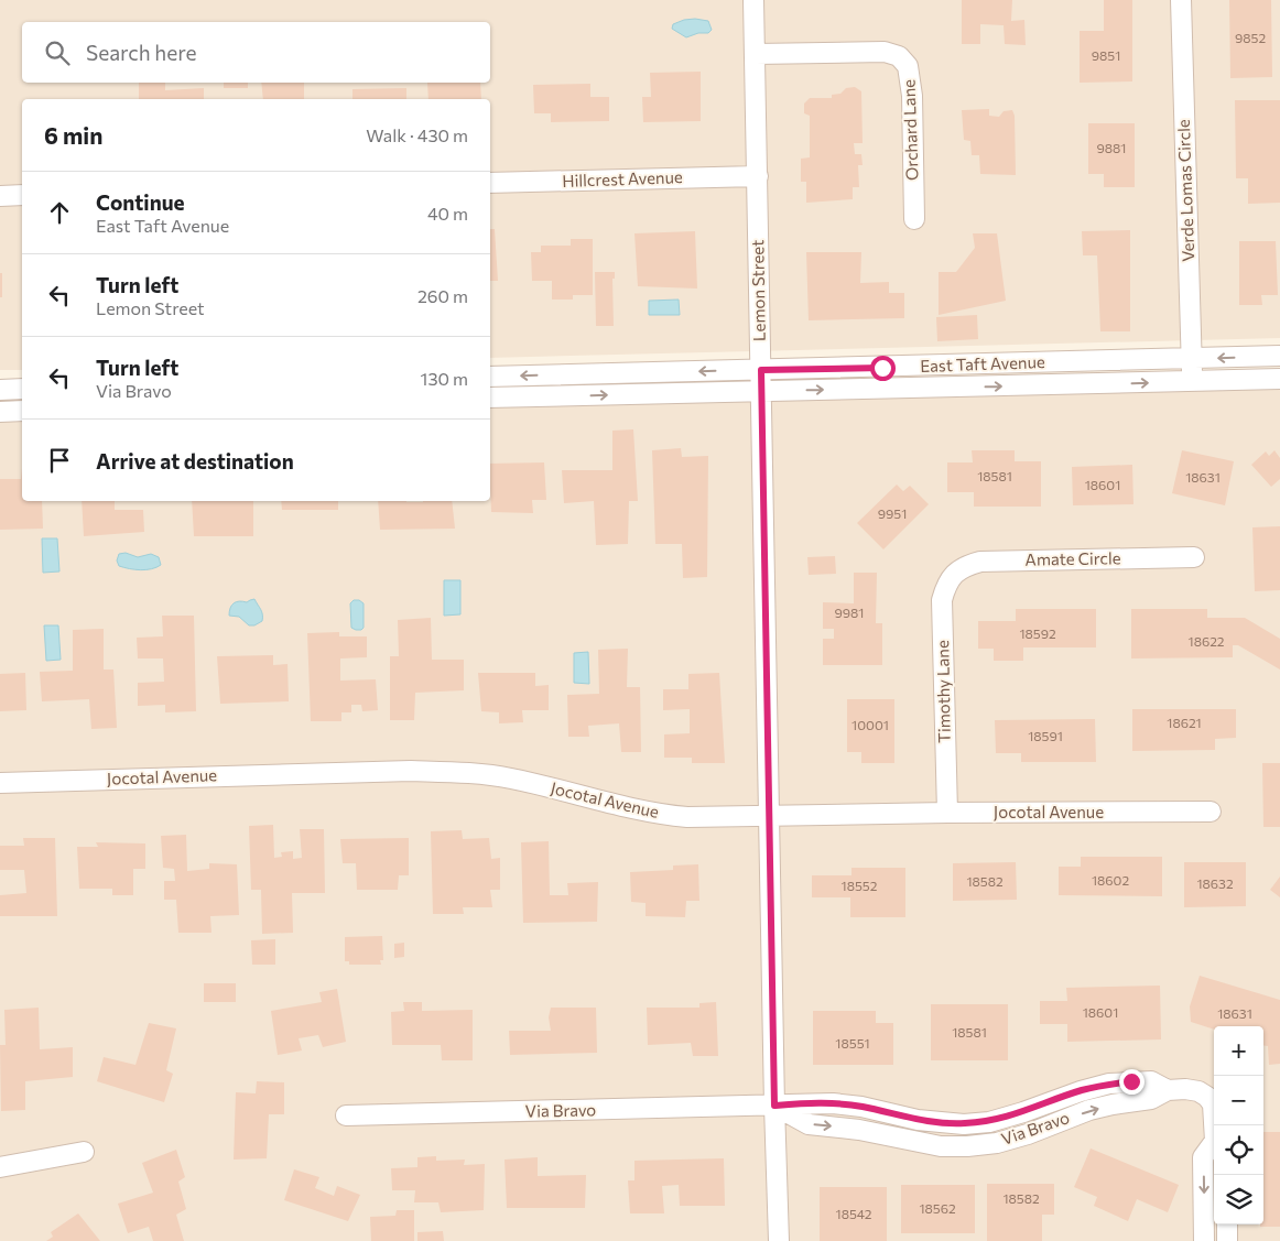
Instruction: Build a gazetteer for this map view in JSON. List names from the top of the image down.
{
  "streets": {
    "street": [
      "Orchard Lane",
      "Hillcrest Avenue",
      "Verde Lomas Circle",
      "Lemon Street",
      "East Taft Avenue",
      "Amate Circle",
      "Timothy Lane",
      "Jocotal Avenue",
      "Via Bravo"
    ]
  },
  "crossings": [
    ["Orchard Lane", "Lemon Street"],
    ["Hillcrest Avenue", "Lemon Street"],
    ["Verde Lomas Circle", "East Taft Avenue"],
    ["Lemon Street", "East Taft Avenue"],
    ["Lemon Street", "Jocotal Avenue"],
    ["Lemon Street", "Via Bravo"],
    ["Amate Circle", "Timothy Lane"],
    ["Timothy Lane", "Jocotal Avenue"]
  ],
  "house_numbers": [
    "9852",
    "9851",
    "9881",
    "18581",
    "18631",
    "18601",
    "9951",
    "9981",
    "18592",
    "18622",
    "18621",
    "10001",
    "18591",
    "18602",
    "18582",
    "18632",
    "18552",
    "18601",
    "18631",
    "18581",
    "18551",
    "18582",
    "18562",
    "18542"
  ],
  "page": {
    "search": "Search here",
    "heading": ["6 min", "Walk · 430 m"],
    "list": [
      ["Continue", "East Taft Avenue", "40 m"],
      ["Turn left", "Lemon Street", "260 m"],
      ["Turn left", "Via Bravo", "130 m"],
      "Arrive at destination"
    ],
    "map_buttons": ["+", "−"]
  }
}
